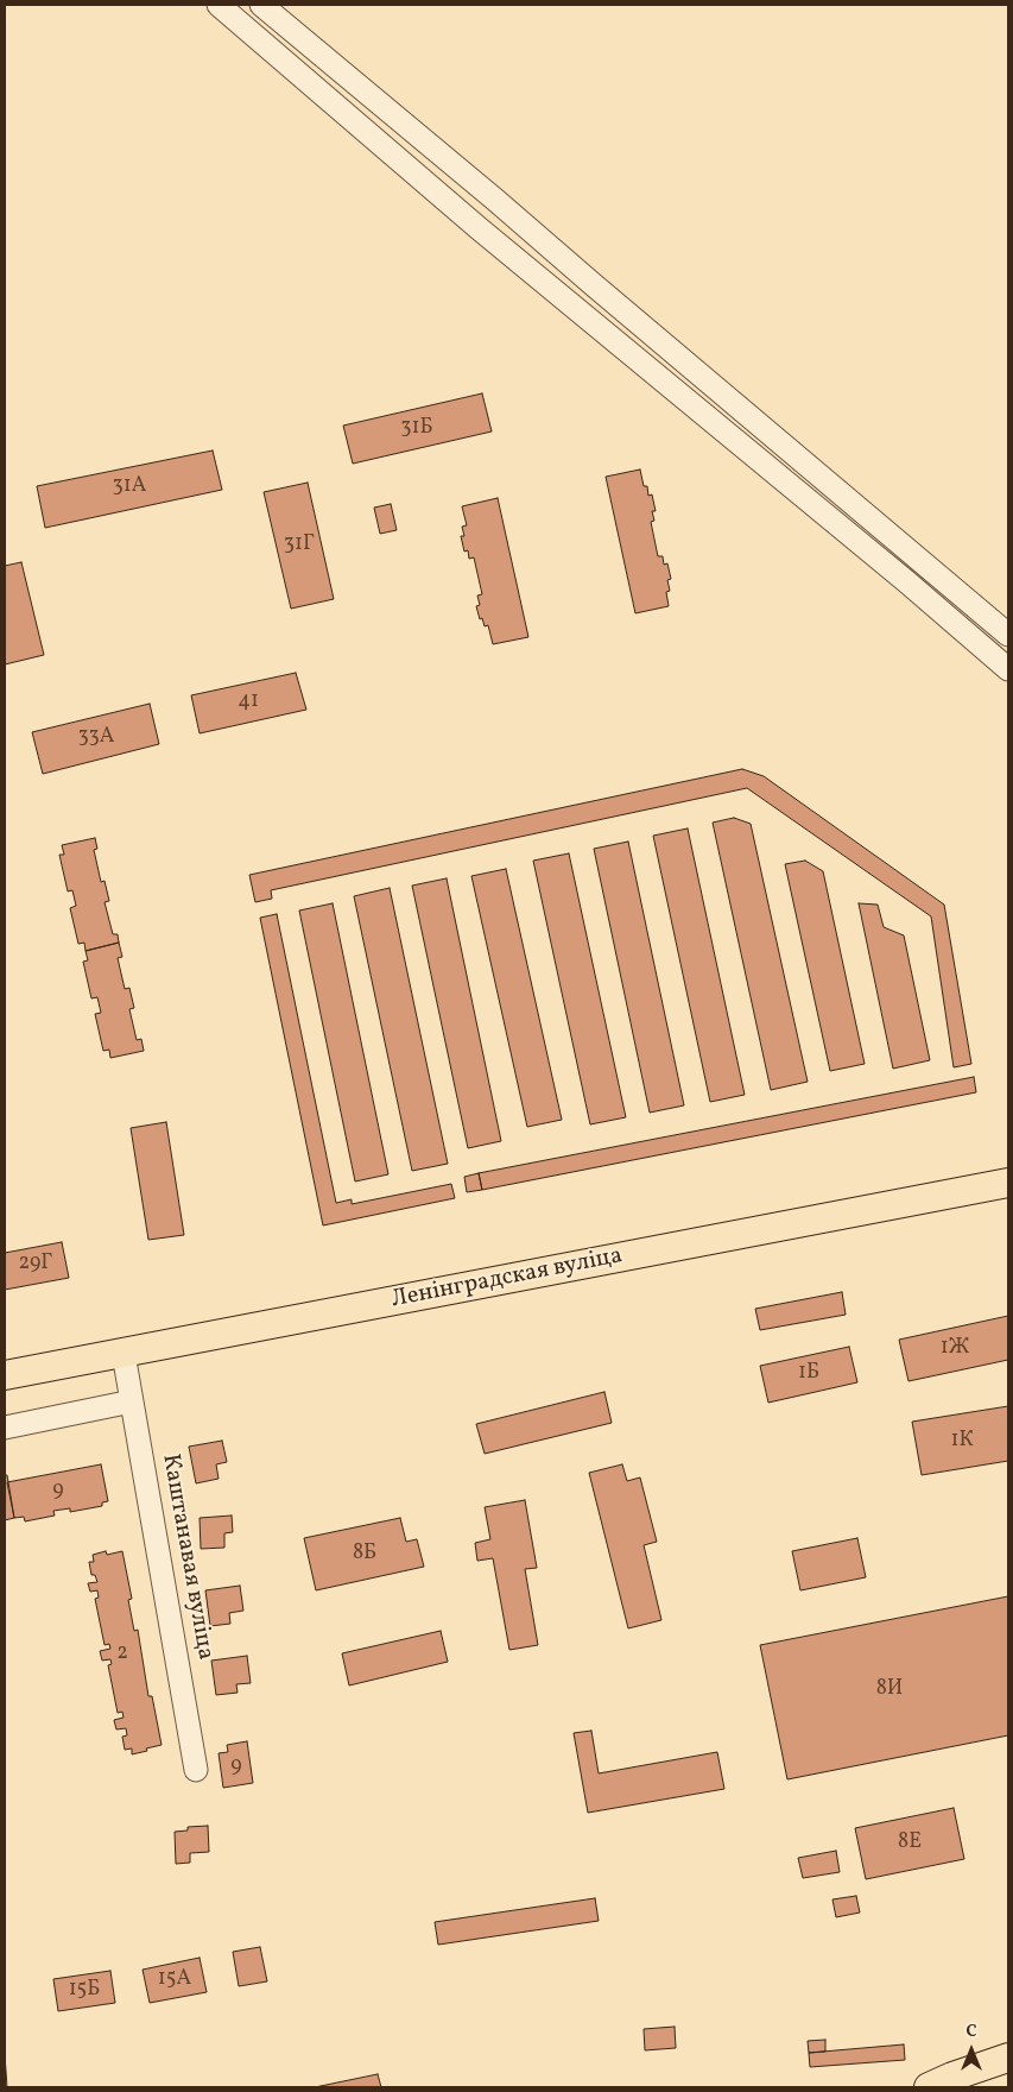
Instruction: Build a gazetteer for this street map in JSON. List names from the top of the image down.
{
  "streets": {
    "main road": ["Ленінградская вуліца"],
    "street": ["Каштанавая вуліца"]
  },
  "crossings": [
    ["Ленінградская вуліца", "Каштанавая вуліца"]
  ],
  "house_numbers": [
    "31Б",
    "31А",
    "31Г",
    "41",
    "33А",
    "29Г",
    "1Ж",
    "1Б",
    "1К",
    "9",
    "8Б",
    "2",
    "8И",
    "9",
    "8Е",
    "15А",
    "15Б"
  ],
  "north": "top"
}
